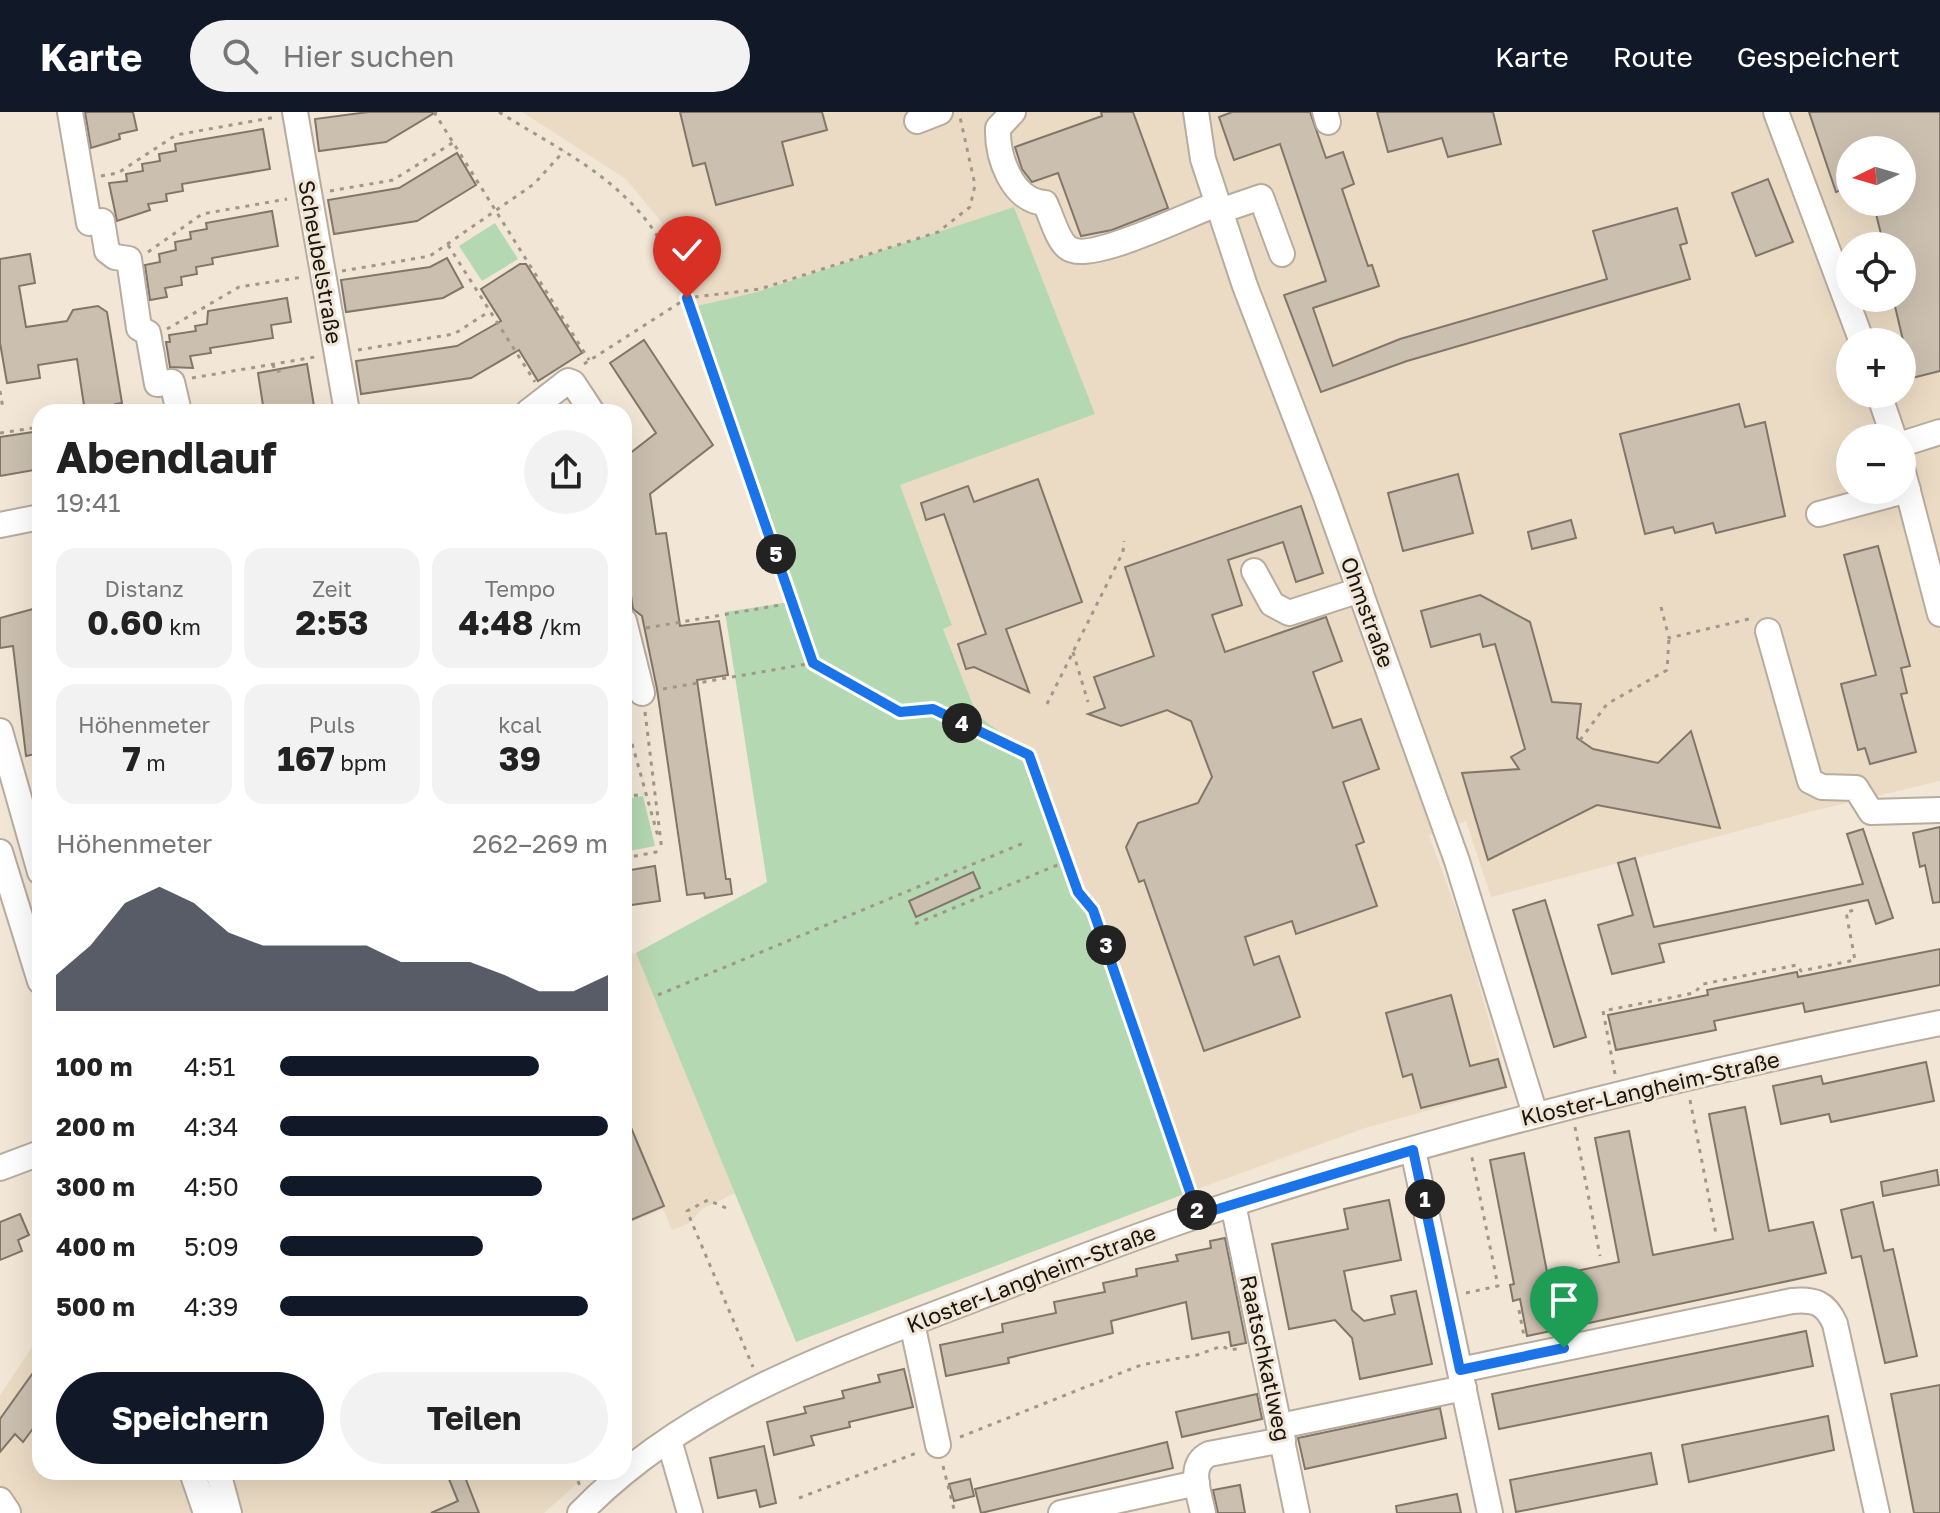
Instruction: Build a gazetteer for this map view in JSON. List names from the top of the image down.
{
  "streets": {
    "street": [
      "Scheubelstraße",
      "Ohmstraße",
      "Kloster-Langheim-Straße",
      "Raatschkatlweg"
    ]
  },
  "crossings": [
    ["Ohmstraße", "Kloster-Langheim-Straße"],
    ["Kloster-Langheim-Straße", "Raatschkatlweg"]
  ],
  "north": "left",
  "page": {
    "header": "Karte",
    "search": "Hier suchen",
    "nav": ["Karte", "Route", "Gespeichert"],
    "map_buttons": ["+", "−"],
    "heading": ["Abendlauf", "19:41"],
    "pins": [
      "5",
      "4",
      "3",
      "1",
      "2"
    ],
    "stats": [
      ["Distanz", "0.60 km"],
      ["Zeit", "2:53"],
      ["Tempo", "4:48 /km"],
      ["Höhenmeter", "7 m"],
      ["Puls", "167 bpm"],
      ["kcal", "39"]
    ],
    "chart": ["Höhenmeter", "262–269 m"],
    "list": [
      {
        "name": "100 m",
        "note": "4:51"
      },
      {
        "name": "200 m",
        "note": "4:34"
      },
      {
        "name": "300 m",
        "note": "4:50"
      },
      {
        "name": "400 m",
        "note": "5:09"
      },
      {
        "name": "500 m",
        "note": "4:39"
      }
    ],
    "buttons": ["Speichern", "Teilen"]
  }
}
